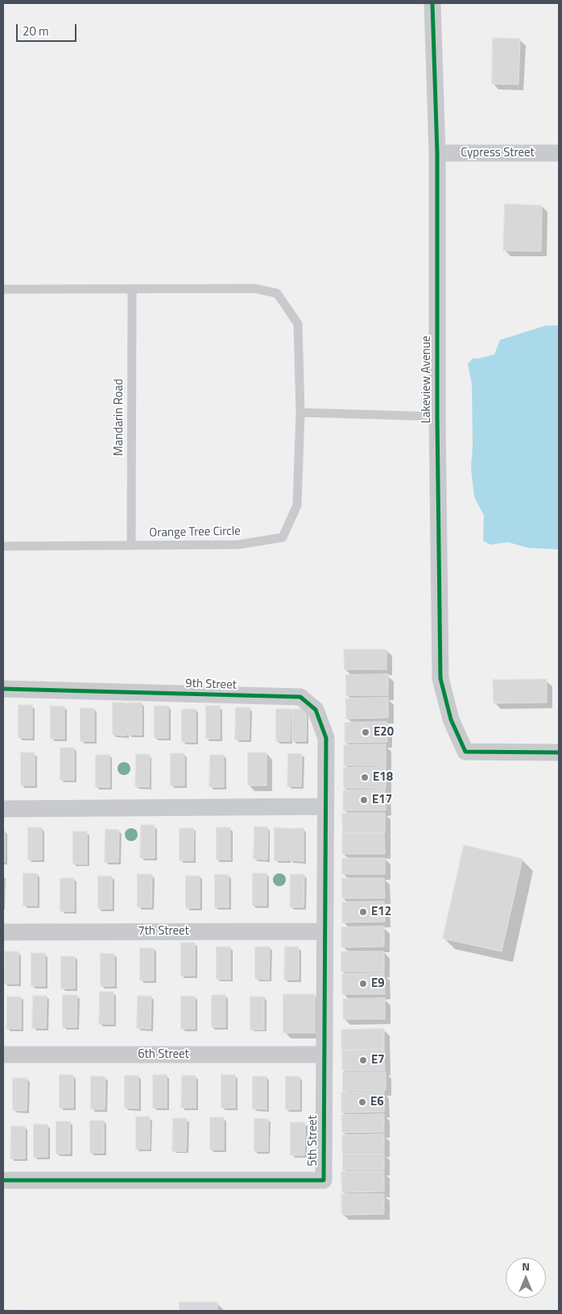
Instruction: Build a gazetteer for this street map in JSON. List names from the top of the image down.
{
  "streets": {
    "street": [
      "Cypress Street",
      "Lakeview Avenue",
      "9th Street",
      "7th Street",
      "6th Street",
      "5th Street"
    ],
    "lane": ["Mandarin Road", "Orange Tree Circle"]
  },
  "crossings": [
    ["Cypress Street", "Lakeview Avenue"],
    ["Mandarin Road", "Orange Tree Circle"],
    ["9th Street", "5th Street"],
    ["7th Street", "5th Street"],
    ["6th Street", "5th Street"]
  ],
  "places": [
    "E20",
    "E18",
    "E17",
    "E12",
    "E9",
    "E7",
    "E6"
  ],
  "scale_bar": "20 m",
  "north": "top"
}
